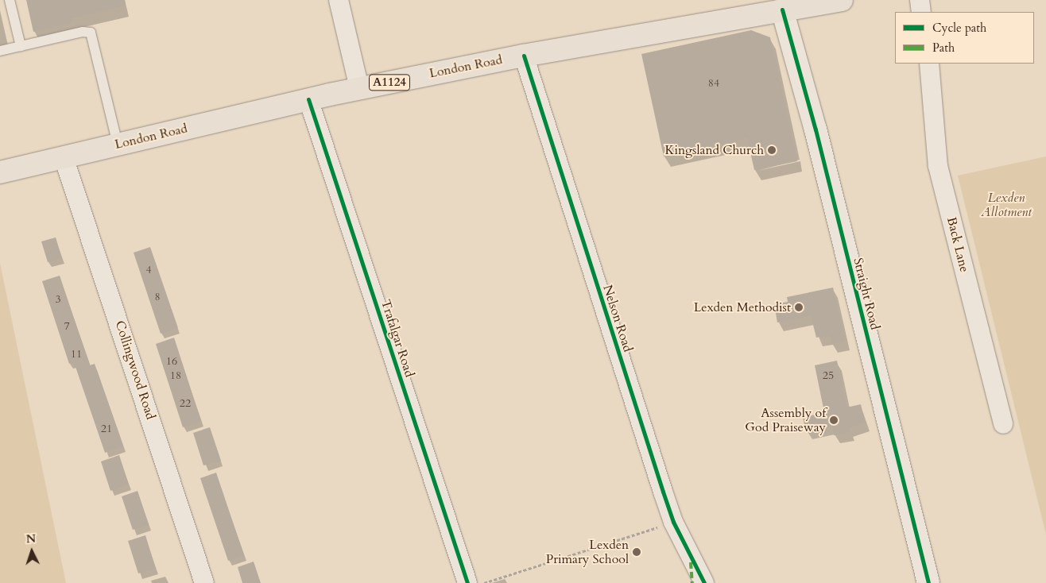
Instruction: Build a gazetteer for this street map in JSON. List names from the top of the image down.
{
  "streets": {
    "main road": ["London Road", "A1124"],
    "street": [
      "Back Lane",
      "Straight Road",
      "Nelson Road",
      "Trafalgar Road",
      "Collingwood Road"
    ]
  },
  "crossings": [
    ["London Road", "Straight Road"],
    ["London Road", "Nelson Road"],
    ["London Road", "Trafalgar Road"],
    ["London Road", "Collingwood Road"]
  ],
  "parks": ["Lexden Allotment"],
  "places": [
    "Kingsland Church",
    "Lexden Methodist",
    "Assembly of God Praiseway",
    "Lexden Primary School"
  ],
  "house_numbers": [
    "84",
    "4",
    "8",
    "3",
    "7",
    "11",
    "16",
    "18",
    "25",
    "22",
    "21"
  ],
  "legend": ["Cycle path", "Path"],
  "north": "top"
}
